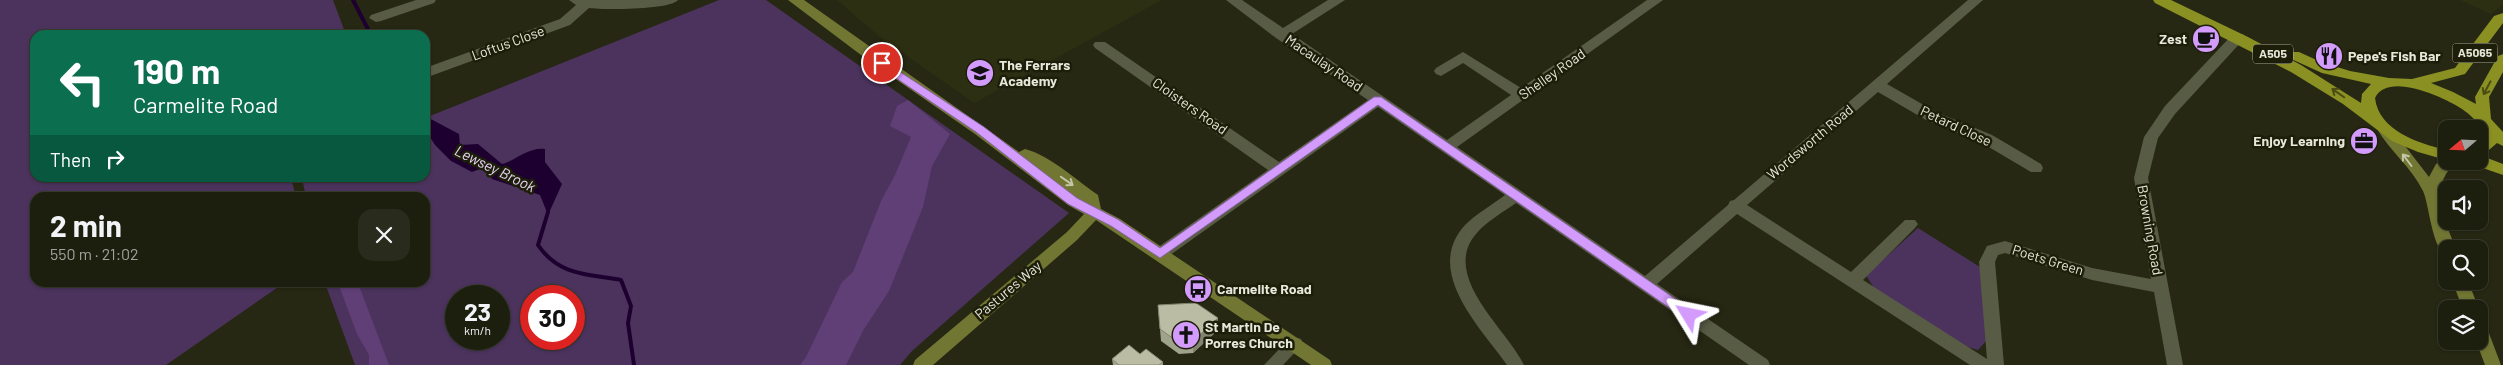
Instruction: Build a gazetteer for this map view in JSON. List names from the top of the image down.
{
  "streets": {
    "main road": ["A5065", "A505"],
    "street": [
      "Loftus Close",
      "Macaulay Road",
      "Shelley Road",
      "Cloisters Road",
      "Petard Close",
      "Wordsworth Road",
      "Browning Road",
      "Poets Green",
      "Pastures Way"
    ]
  },
  "crossings": [
    ["A5065", "A505"],
    ["A505", "Browning Road"],
    ["Macaulay Road", "Shelley Road"],
    ["Macaulay Road", "Wordsworth Road"],
    ["Petard Close", "Wordsworth Road"],
    ["Browning Road", "Poets Green"]
  ],
  "water": ["Lewsey Brook"],
  "places": {
    "cafe": ["Zest"],
    "restaurant": ["Pepe's Fish Bar"],
    "school or university": ["The Ferrars Academy"],
    "office": ["Enjoy Learning"],
    "bus stop": ["Carmelite Road"],
    "church": ["St Martin De Porres Church"]
  },
  "north": "left",
  "page": {
    "turn": ["190 m", "Carmelite Road"],
    "then": "Then",
    "heading": ["2 min", "550 m · 21:02"],
    "speed": "23 km/h",
    "limit": "30"
  }
}
